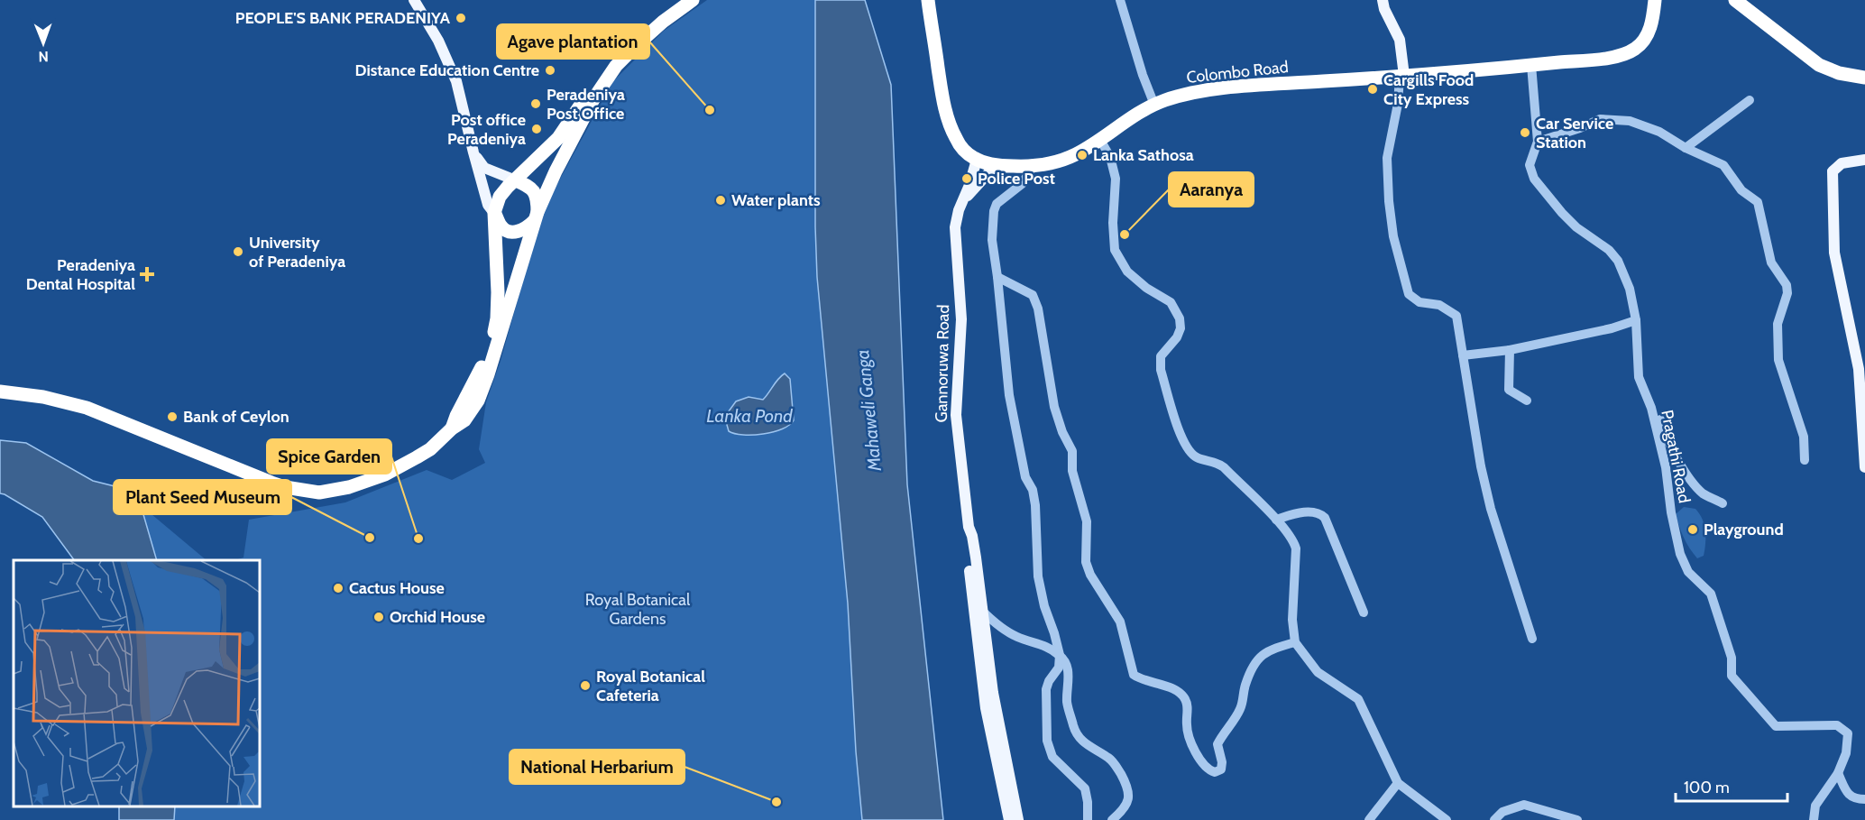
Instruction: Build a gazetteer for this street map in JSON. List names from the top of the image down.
{
  "streets": {
    "highway": ["Colombo Road"],
    "main road": ["Gannoruwa Road"],
    "street": ["Pragathi Road"]
  },
  "crossings": [
    ["Colombo Road", "Gannoruwa Road"],
    ["Colombo Road", "Pragathi Road"]
  ],
  "water": ["Mahaweli Ganga", "Lanka Pond"],
  "parks": ["Royal Botanical Gardens"],
  "places": {
    "other": [
      "PEOPLE'S BANK PERADENIYA",
      "Distance Education Centre",
      "Cargills Food City Express",
      "Peradeniya Post Office",
      "Agave plantation",
      "Post office Peradeniya",
      "Car Service Station",
      "Lanka Sathosa",
      "Police Post",
      "Water plants",
      "Aaranya",
      "University of Peradeniya",
      "Bank of Ceylon",
      "Playground",
      "Plant Seed Museum",
      "Spice Garden",
      "Cactus House",
      "Orchid House",
      "Royal Botanical Cafeteria",
      "National Herbarium"
    ],
    "health": ["Peradeniya Dental Hospital"]
  },
  "scale_bar": "100 m",
  "north": "bottom"
}
